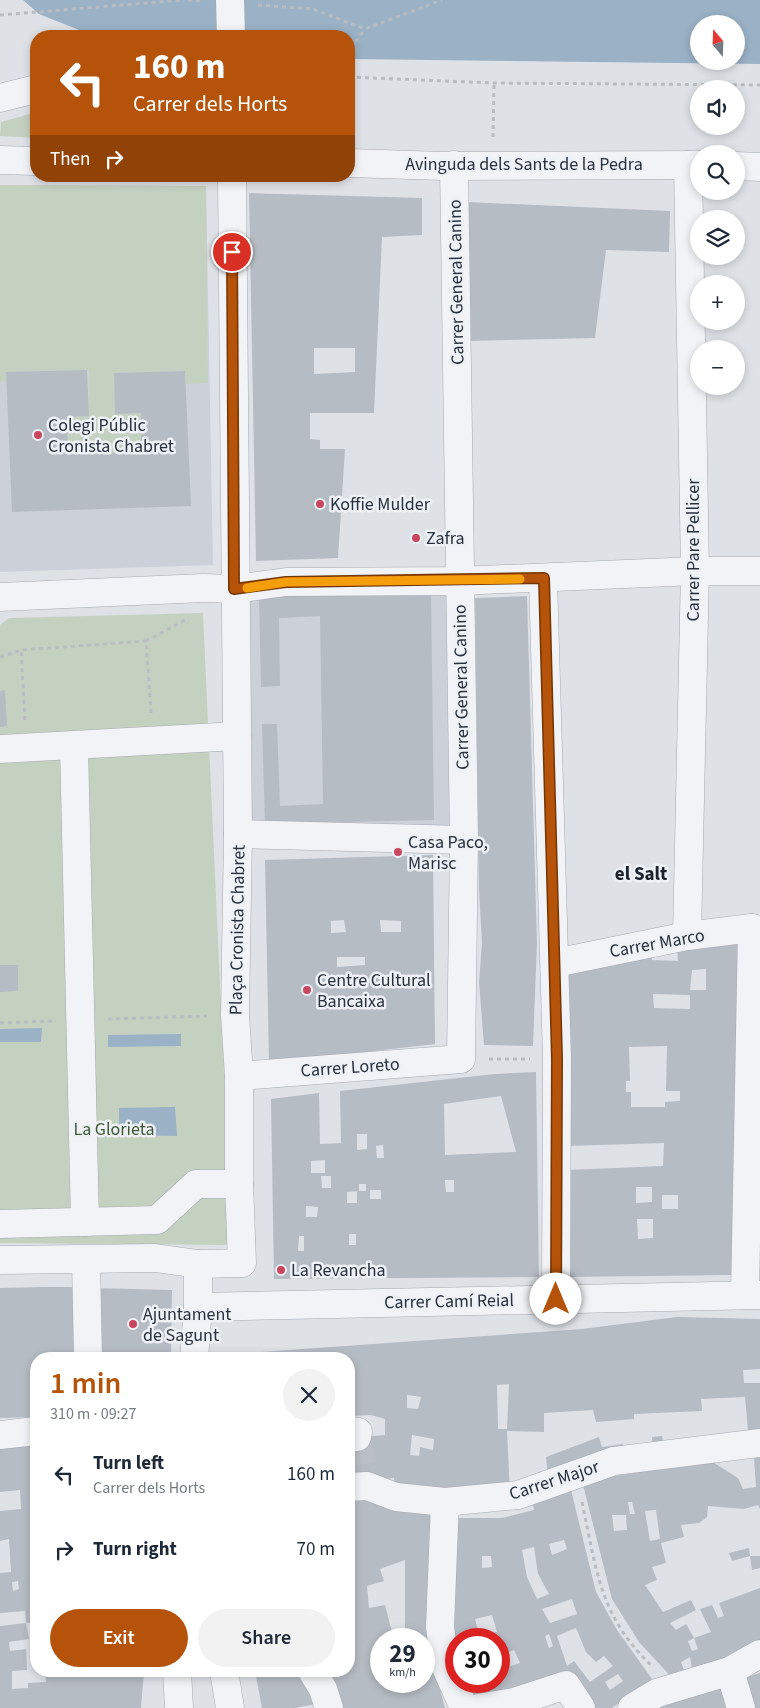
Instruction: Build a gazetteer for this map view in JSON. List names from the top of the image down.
{
  "streets": {
    "street": [
      "Avinguda dels Sants de la Pedra",
      "Carrer General Canino",
      "Carrer Pare Pellicer",
      "Plaça Cronista Chabret",
      "Carrer Marco",
      "Carrer Loreto",
      "Carrer Camí Reial",
      "Carrer Major"
    ]
  },
  "crossings": [
    ["Avinguda dels Sants de la Pedra", "Carrer General Canino"],
    ["Carrer General Canino", "Carrer Loreto"],
    ["Carrer Pare Pellicer", "Carrer Marco"],
    ["Plaça Cronista Chabret", "Carrer Loreto"]
  ],
  "districts": ["el Salt"],
  "parks": ["La Glorieta"],
  "places": [
    "Colegi Públic Cronista Chabret",
    "Koffie Mulder",
    "Zafra",
    "Casa Paco, Marisc",
    "Centre Cultural Bancaixa",
    "La Revancha",
    "Ajuntament de Sagunt"
  ],
  "north": "top",
  "page": {
    "map_buttons": ["+", "−"],
    "turn": ["160 m", "Carrer dels Horts"],
    "then": "Then",
    "heading": ["1 min", "310 m · 09:27"],
    "list": [
      {
        "name": "Turn left",
        "note": "Carrer dels Horts",
        "value": "160 m"
      },
      {
        "name": "Turn right",
        "value": "70 m"
      }
    ],
    "buttons": ["Exit", "Share"],
    "speed": "29 km/h",
    "limit": "30"
  }
}
